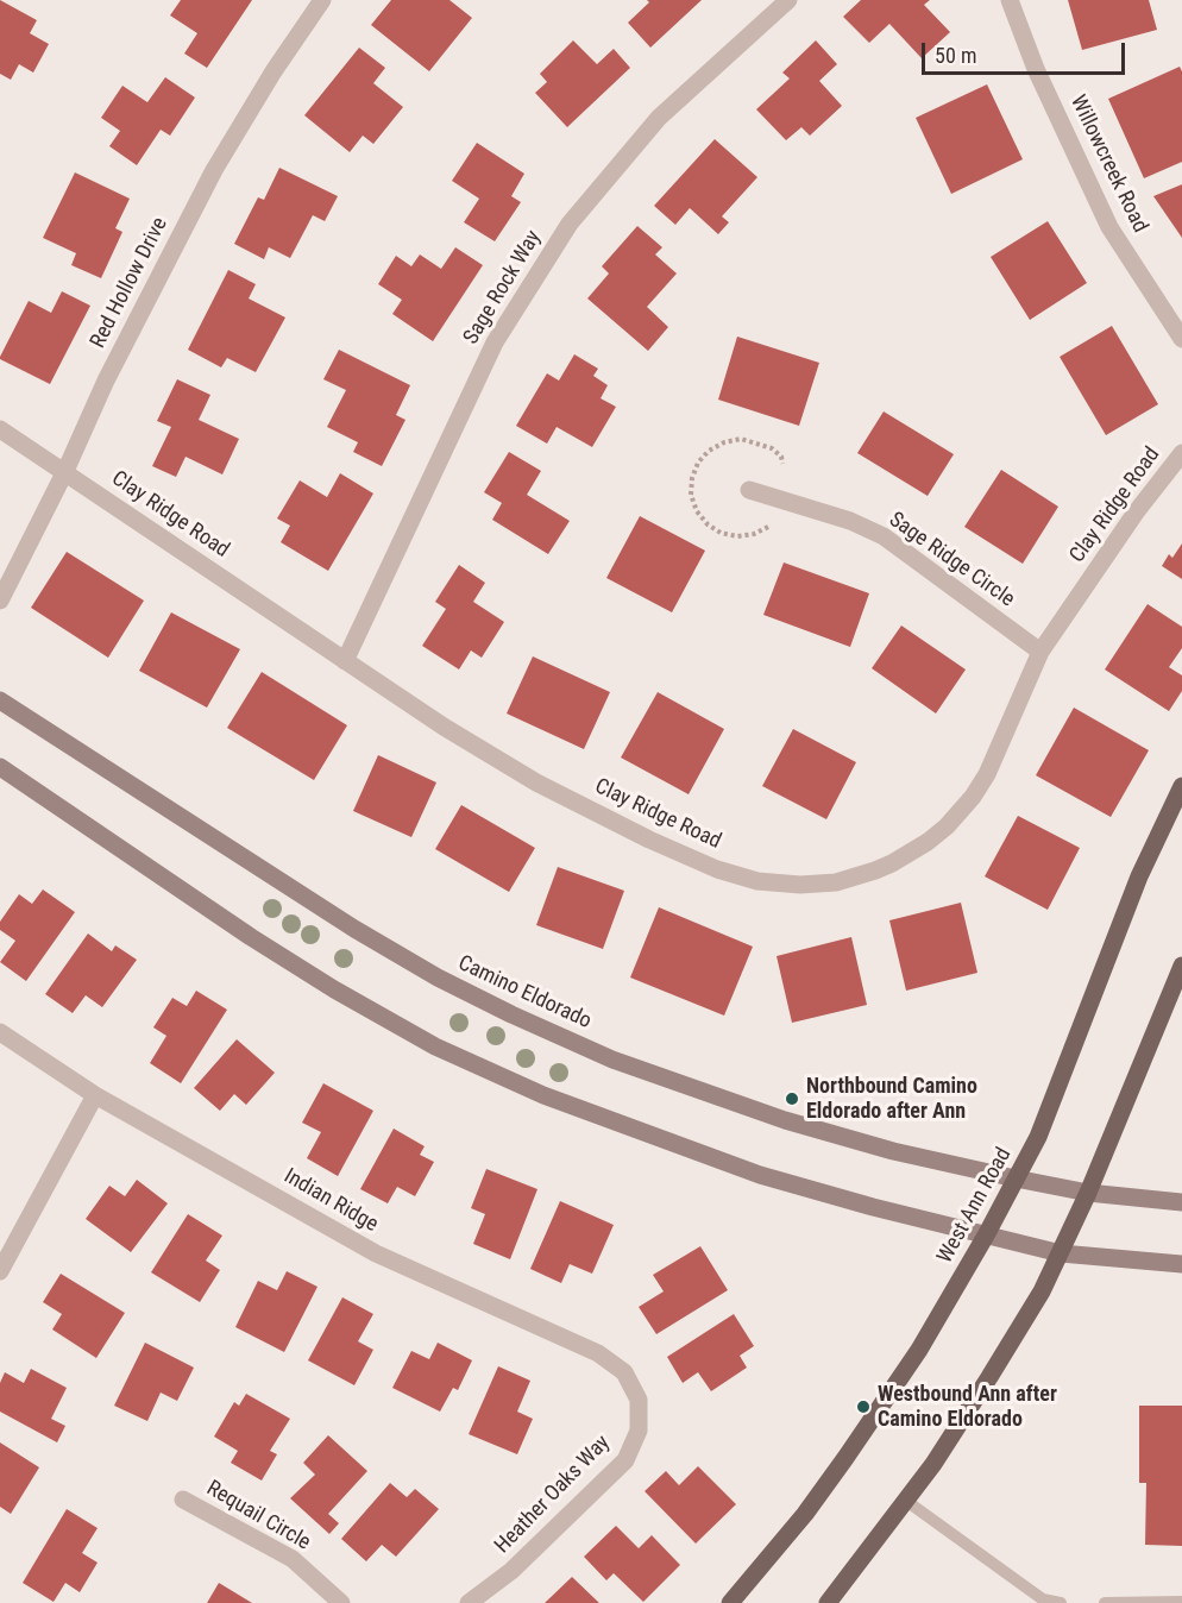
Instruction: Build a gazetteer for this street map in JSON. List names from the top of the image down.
{
  "streets": {
    "main road": ["Camino Eldorado", "West Ann Road"],
    "street": [
      "Willowcreek Road",
      "Red Hollow Drive",
      "Sage Rock Way",
      "Clay Ridge Road",
      "Sage Ridge Circle",
      "Indian Ridge",
      "Heather Oaks Way",
      "Requail Circle"
    ]
  },
  "crossings": [
    ["Red Hollow Drive", "Clay Ridge Road"],
    ["Sage Rock Way", "Clay Ridge Road"],
    ["Clay Ridge Road", "Sage Ridge Circle"],
    ["Camino Eldorado", "West Ann Road"],
    ["Indian Ridge", "Heather Oaks Way"]
  ],
  "places": ["Northbound Camino Eldorado after Ann", "Westbound Ann after Camino Eldorado"],
  "scale_bar": "50 m"
}
